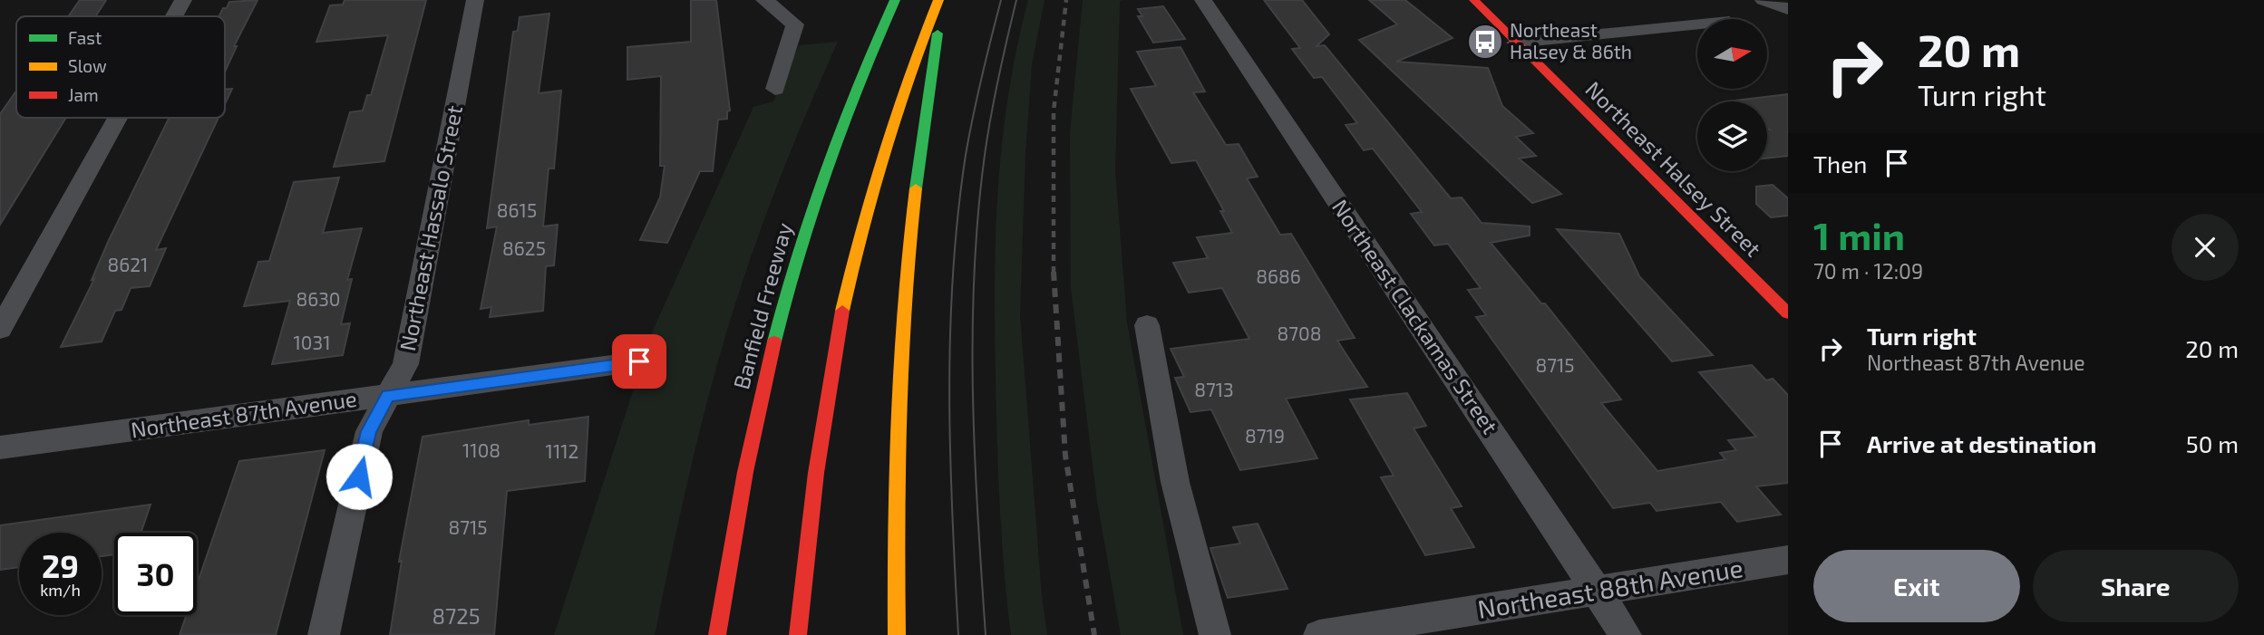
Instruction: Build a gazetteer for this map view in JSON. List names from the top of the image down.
{
  "streets": {
    "main road": ["Northeast Halsey Street", "Banfield Freeway"],
    "street": [
      "Northeast Hassalo Street",
      "Northeast Clackamas Street",
      "Northeast 87th Avenue",
      "Northeast 88th Avenue"
    ]
  },
  "crossings": [
    ["Northeast Hassalo Street", "Northeast 87th Avenue"],
    ["Northeast Clackamas Street", "Northeast 88th Avenue"]
  ],
  "places": {
    "bus stop": ["Northeast Halsey & 86th"]
  },
  "house_numbers": [
    "8615",
    "8625",
    "8621",
    "8686",
    "8630",
    "8708",
    "1031",
    "8715",
    "8713",
    "8719",
    "1108",
    "1112",
    "8715",
    "8725"
  ],
  "legend": ["Fast", "Slow", "Jam"],
  "north": "right",
  "page": {
    "turn": ["20 m", "Turn right"],
    "then": "Then",
    "heading": ["1 min", "70 m · 12:09"],
    "list": [
      {
        "name": "Turn right",
        "note": "Northeast 87th Avenue",
        "value": "20 m"
      },
      {
        "name": "Arrive at destination",
        "value": "50 m"
      }
    ],
    "speed": "29 km/h",
    "limit": "30",
    "buttons": ["Exit", "Share"]
  }
}
